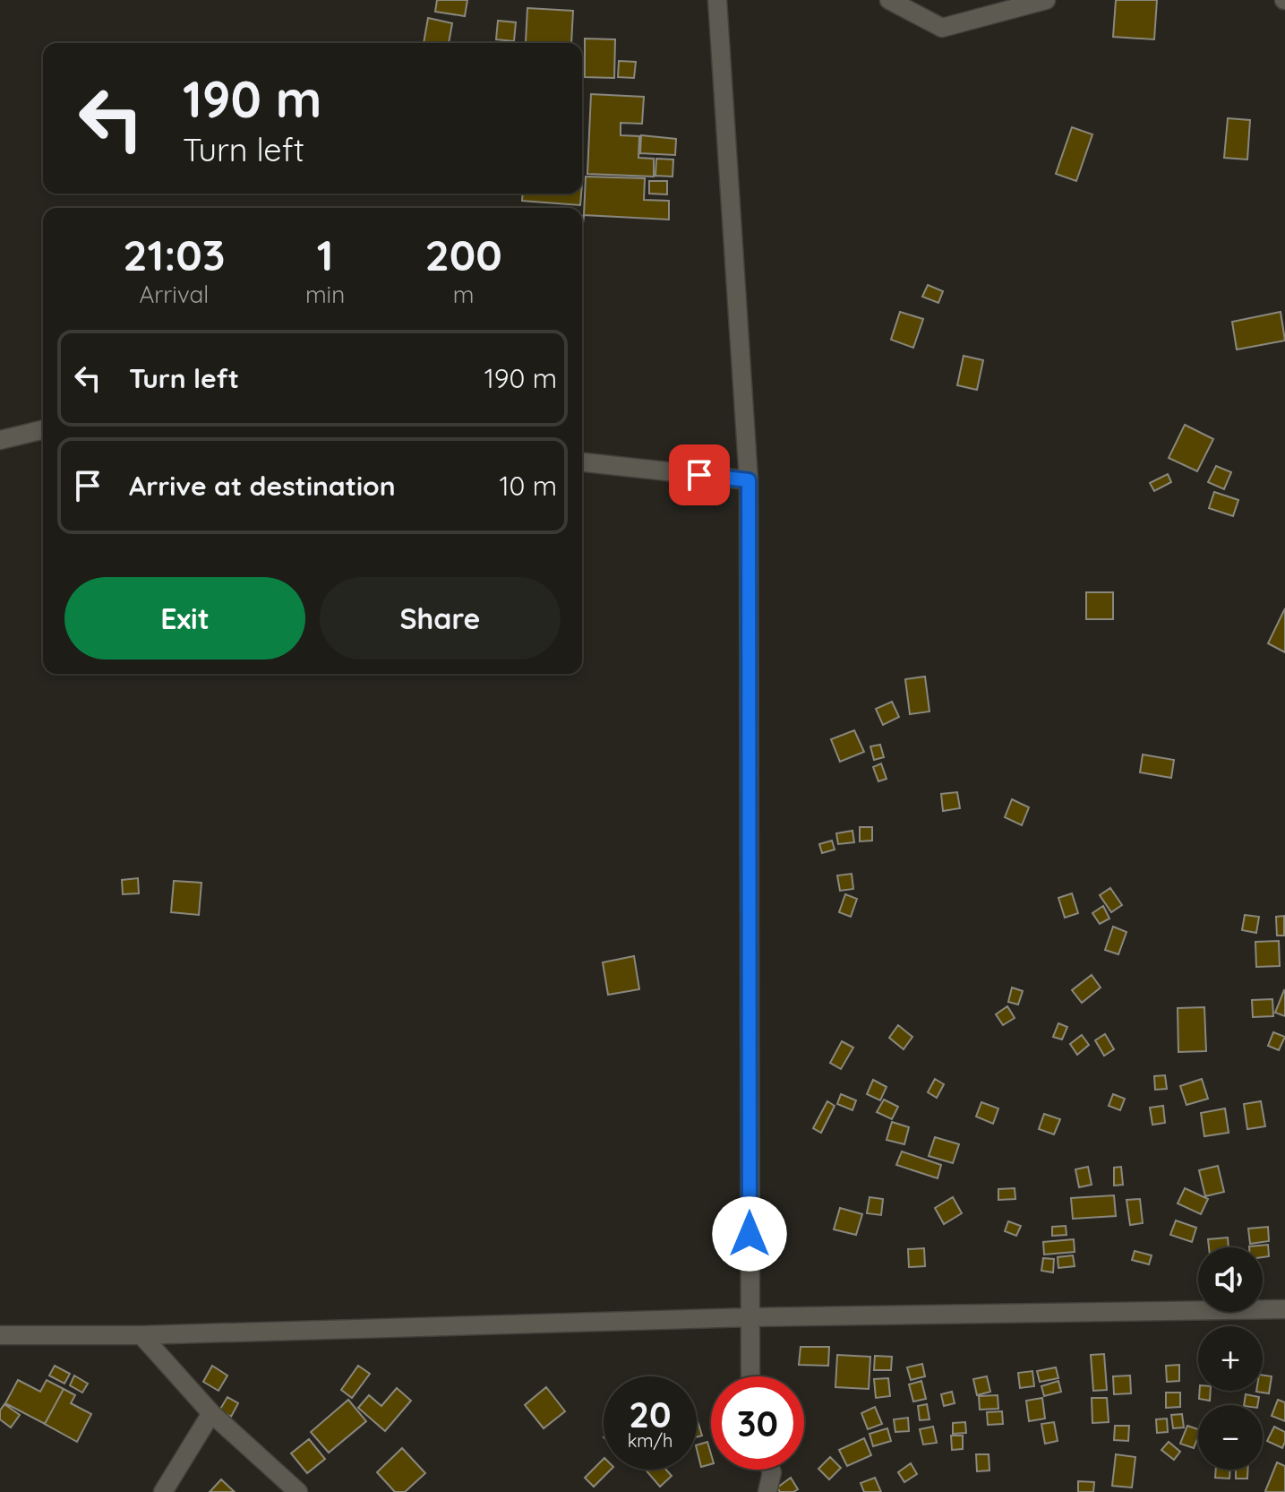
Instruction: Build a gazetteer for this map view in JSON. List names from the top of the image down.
{
  "page": {
    "turn": ["190 m", "Turn left"],
    "eta": [
      "21:03",
      "Arrival",
      "1",
      "min",
      "200",
      "m"
    ],
    "list": [
      {
        "name": "Turn left",
        "value": "190 m"
      },
      {
        "name": "Arrive at destination",
        "value": "10 m"
      }
    ],
    "buttons": ["Exit", "Share"],
    "map_buttons": ["+", "−"],
    "speed": "20 km/h",
    "limit": "30"
  }
}
